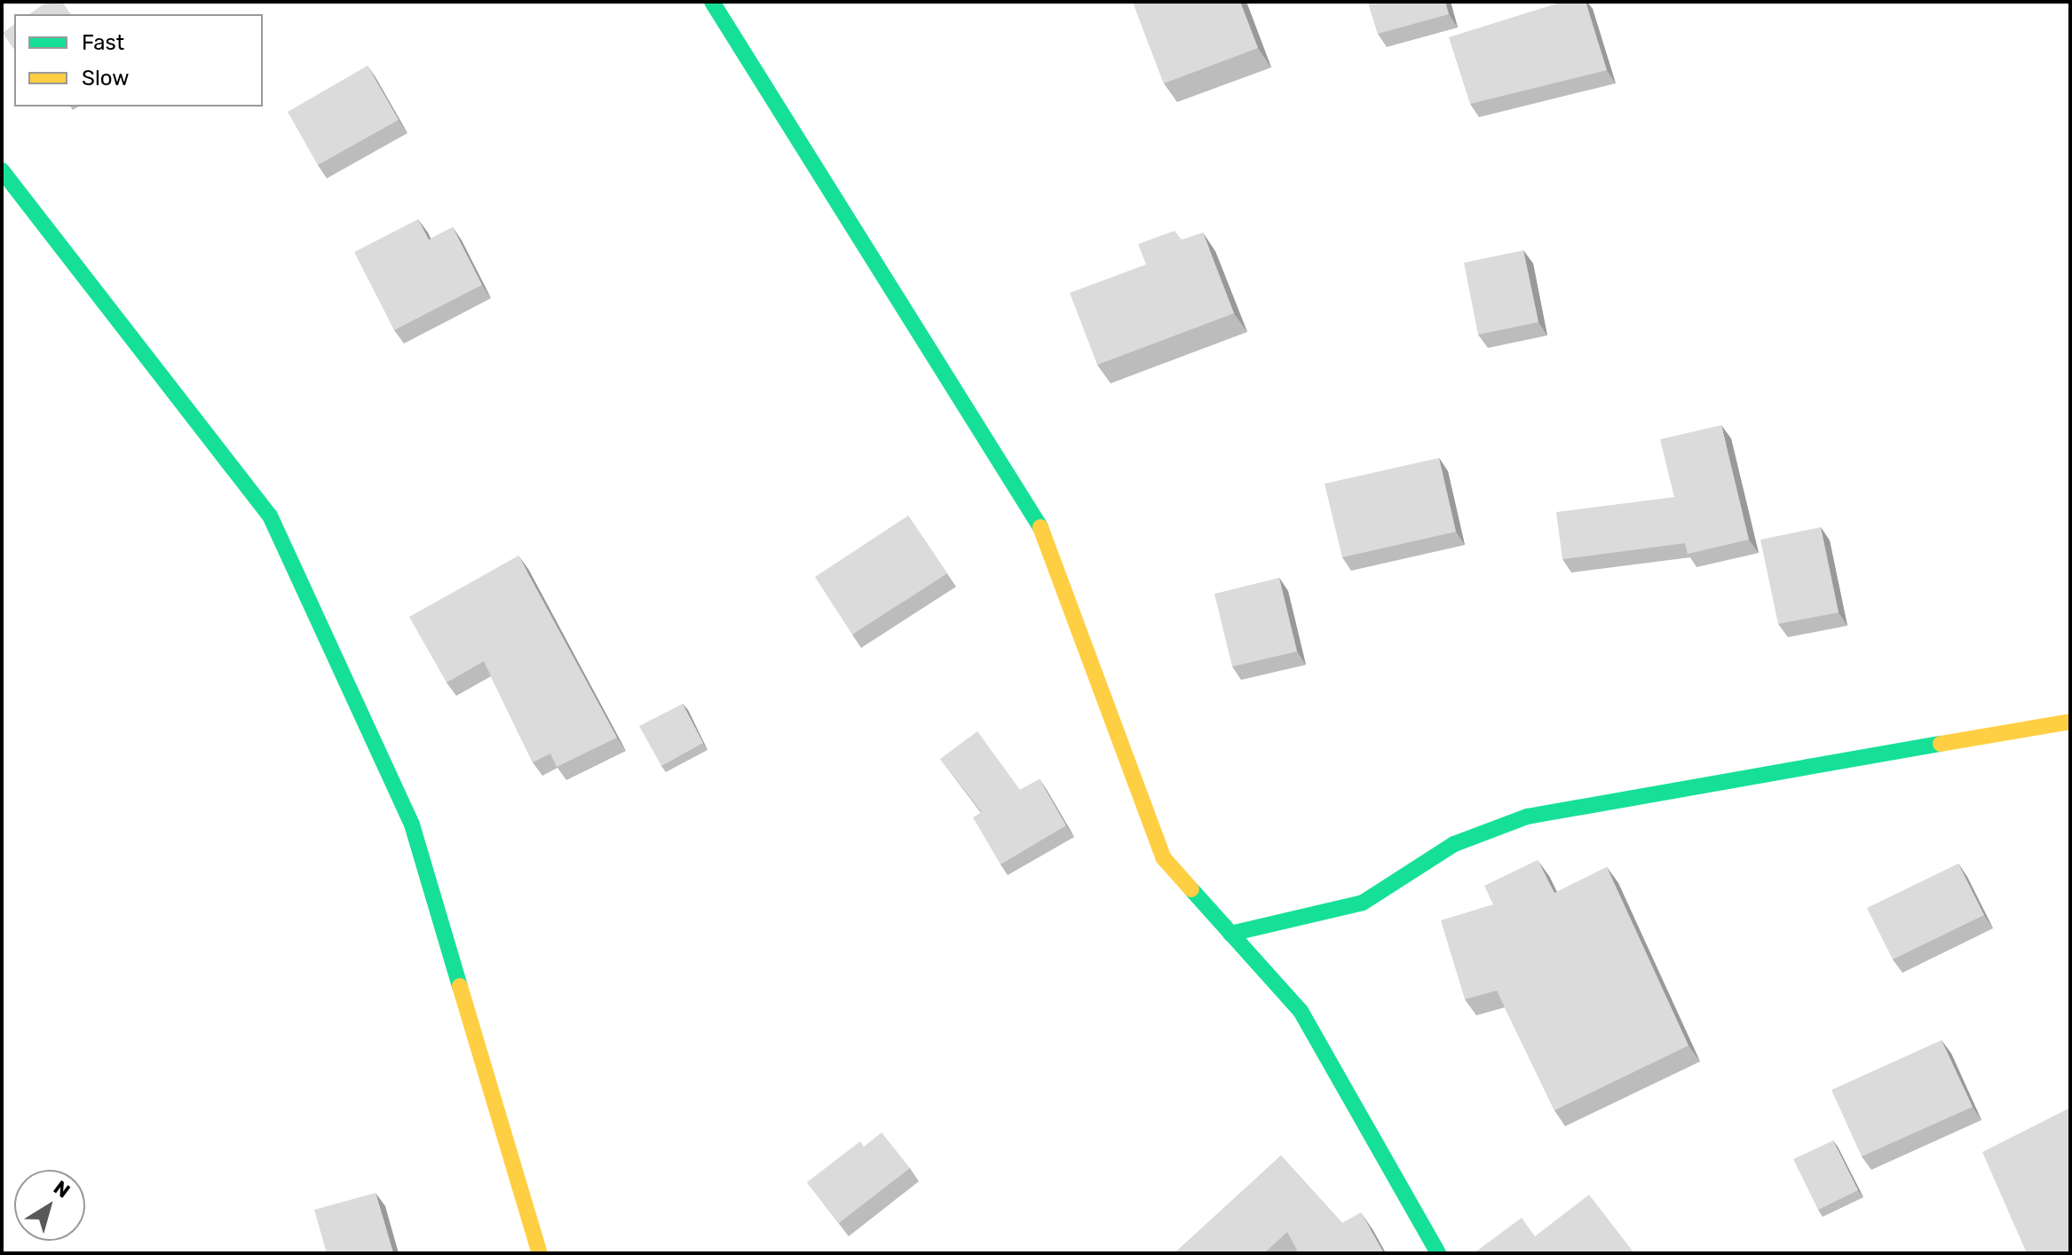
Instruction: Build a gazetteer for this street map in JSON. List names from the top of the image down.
{
  "legend": ["Fast", "Slow"],
  "north": "top right"
}
